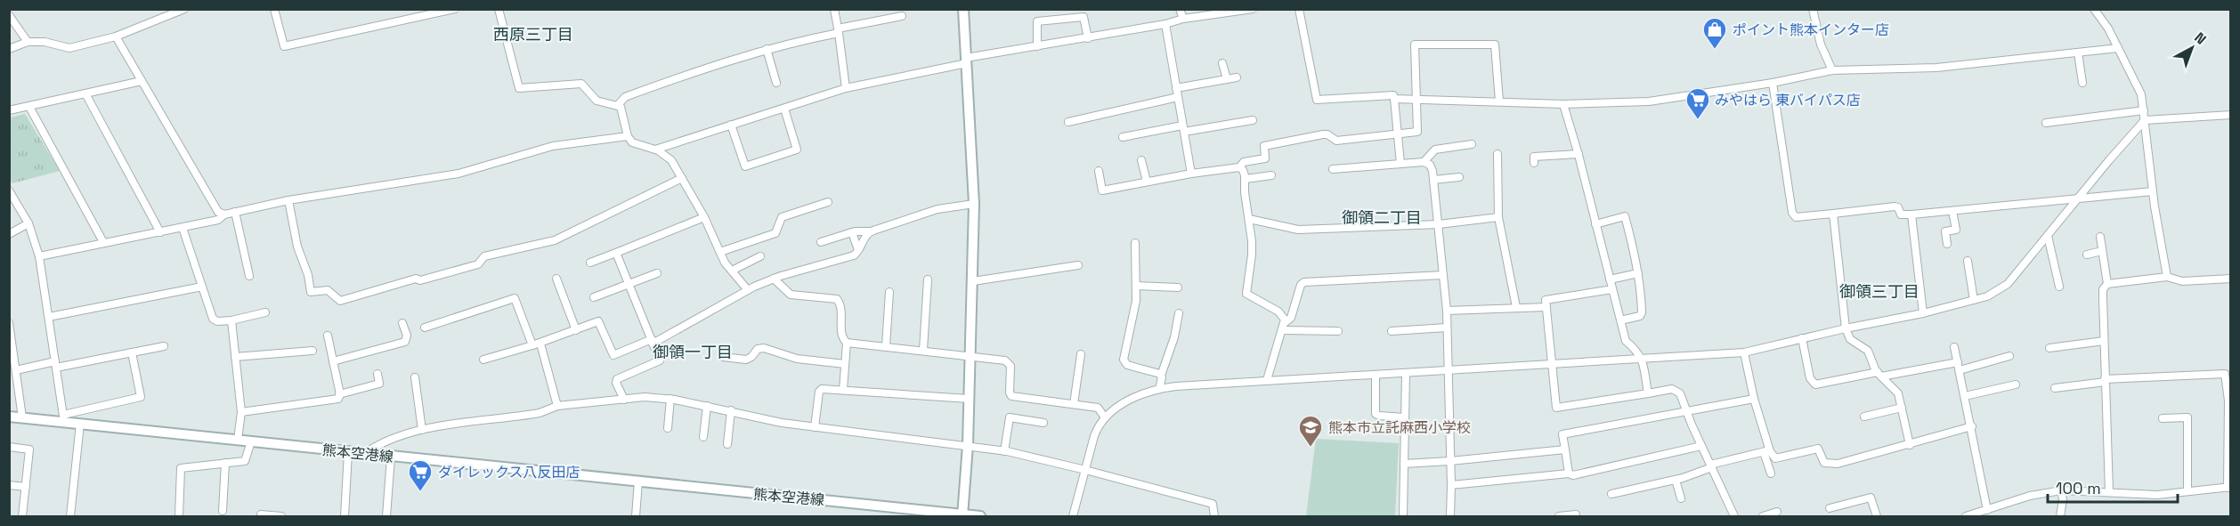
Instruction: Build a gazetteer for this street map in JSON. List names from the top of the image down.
{
  "streets": {
    "main road": ["熊本空港線"]
  },
  "districts": [
    "西原三丁目",
    "御領二丁目",
    "御領三丁目",
    "御領一丁目"
  ],
  "places": {
    "shop": ["ポイント熊本インター店"],
    "supermarket": ["みやはら 東バイパス店", "ダイレックス八反田店"],
    "school or university": ["熊本市立託麻西小学校"]
  },
  "scale_bar": "100 m",
  "north": "top right"
}
